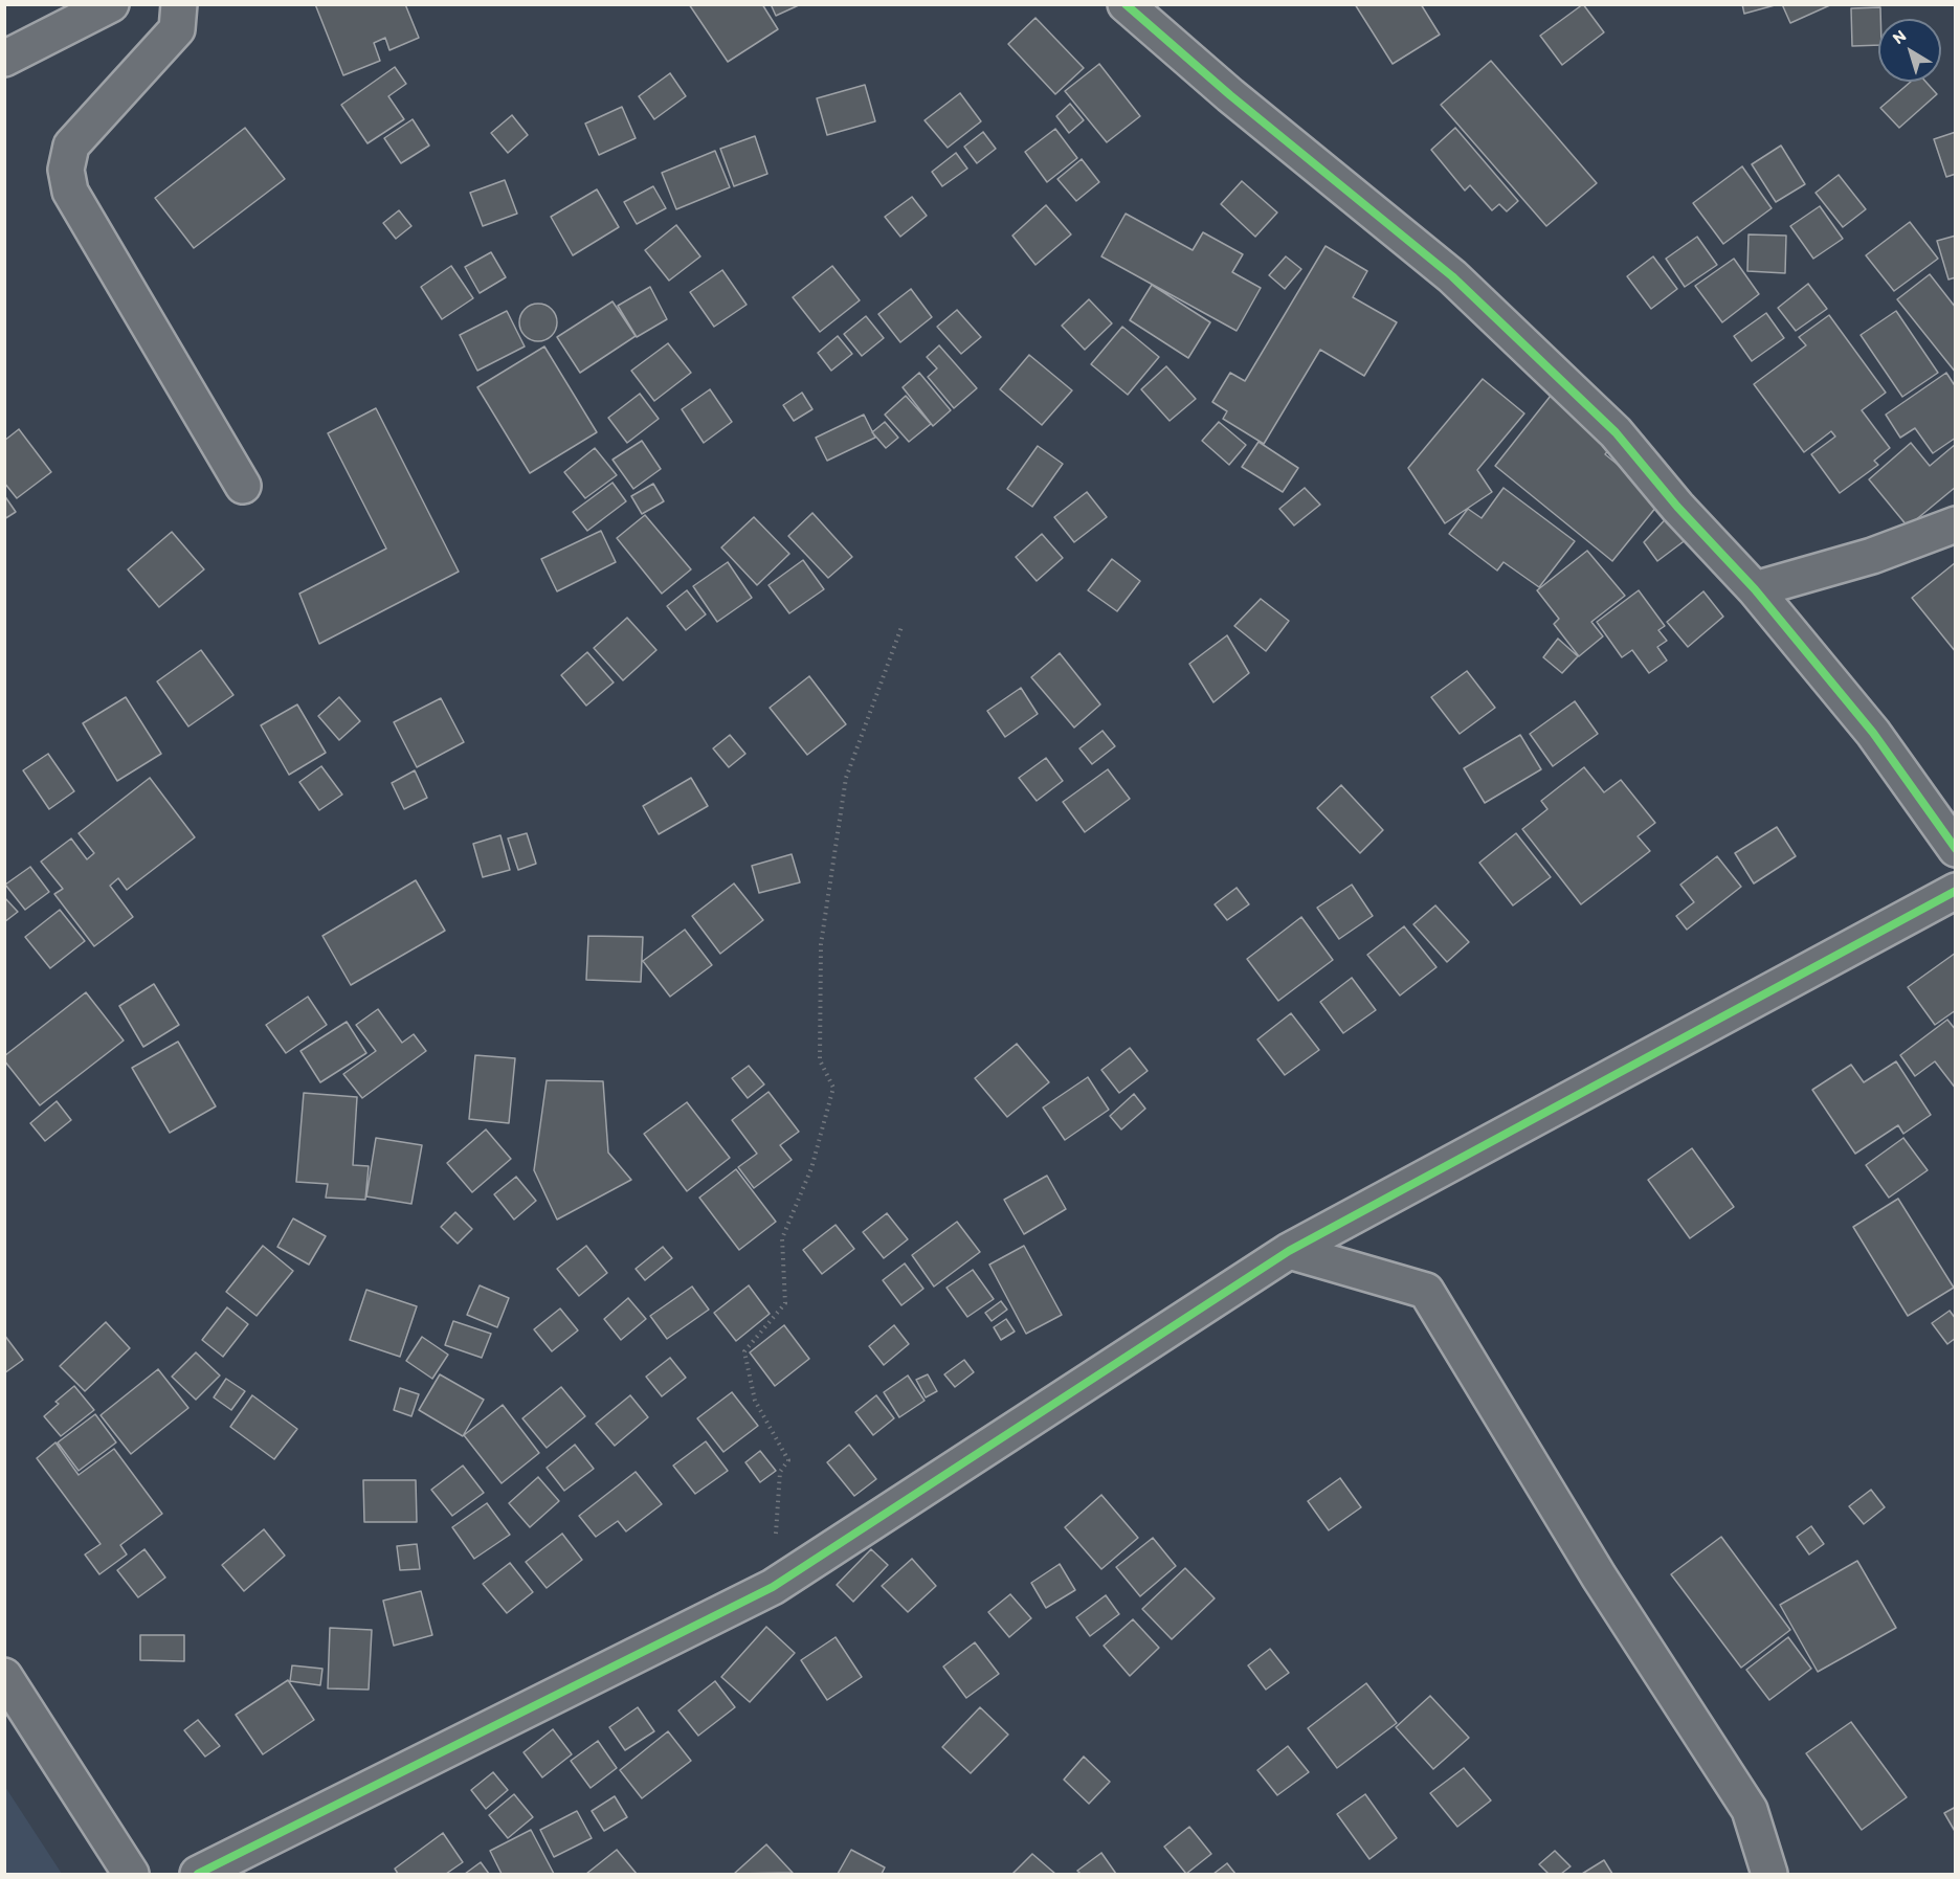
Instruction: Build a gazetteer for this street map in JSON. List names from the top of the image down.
{
  "north": "top left"
}
